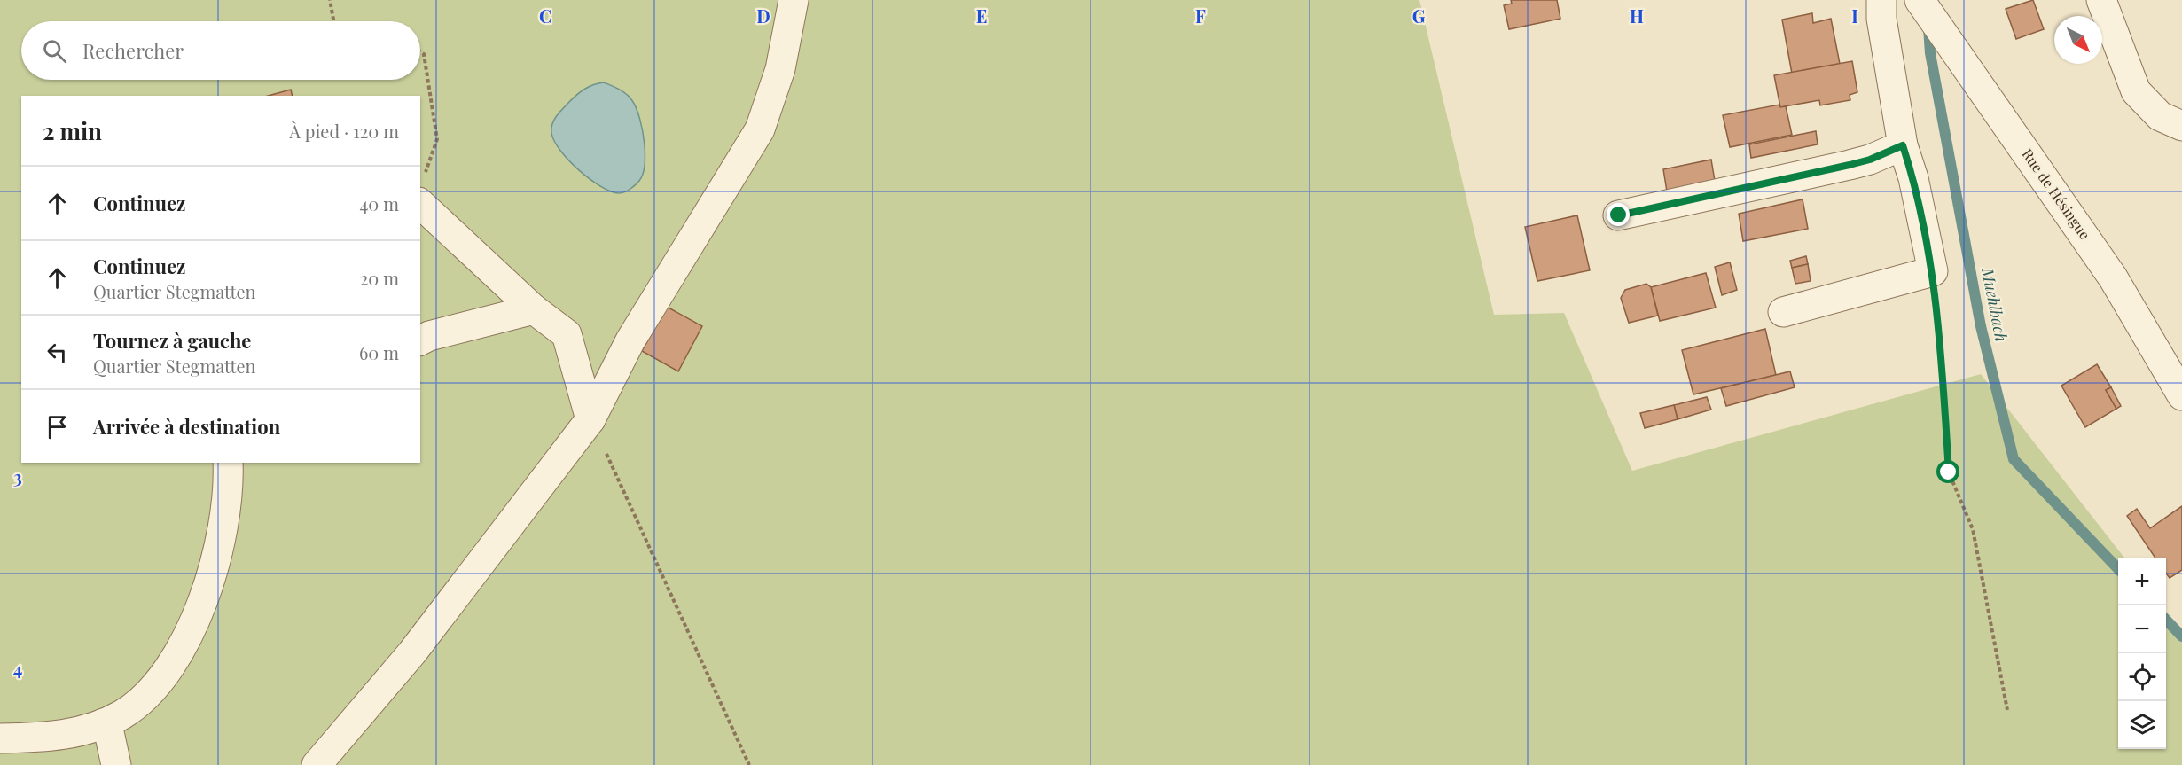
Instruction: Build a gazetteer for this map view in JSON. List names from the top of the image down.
{
  "streets": {
    "street": ["Rue de Hésingue"]
  },
  "water": ["Muehlbach"],
  "north": "bottom right",
  "page": {
    "search": "Rechercher",
    "heading": ["2 min", "À pied · 120 m"],
    "list": [
      ["Continuez", "40 m"],
      ["Continuez", "Quartier Stegmatten", "20 m"],
      ["Tournez à gauche", "Quartier Stegmatten", "60 m"],
      "Arrivée à destination"
    ],
    "map_buttons": ["+", "−"]
  },
  "grid": {
    "columns": [
      "C",
      "D",
      "E",
      "F",
      "G",
      "H",
      "I"
    ],
    "rows": ["3", "4"]
  }
}
